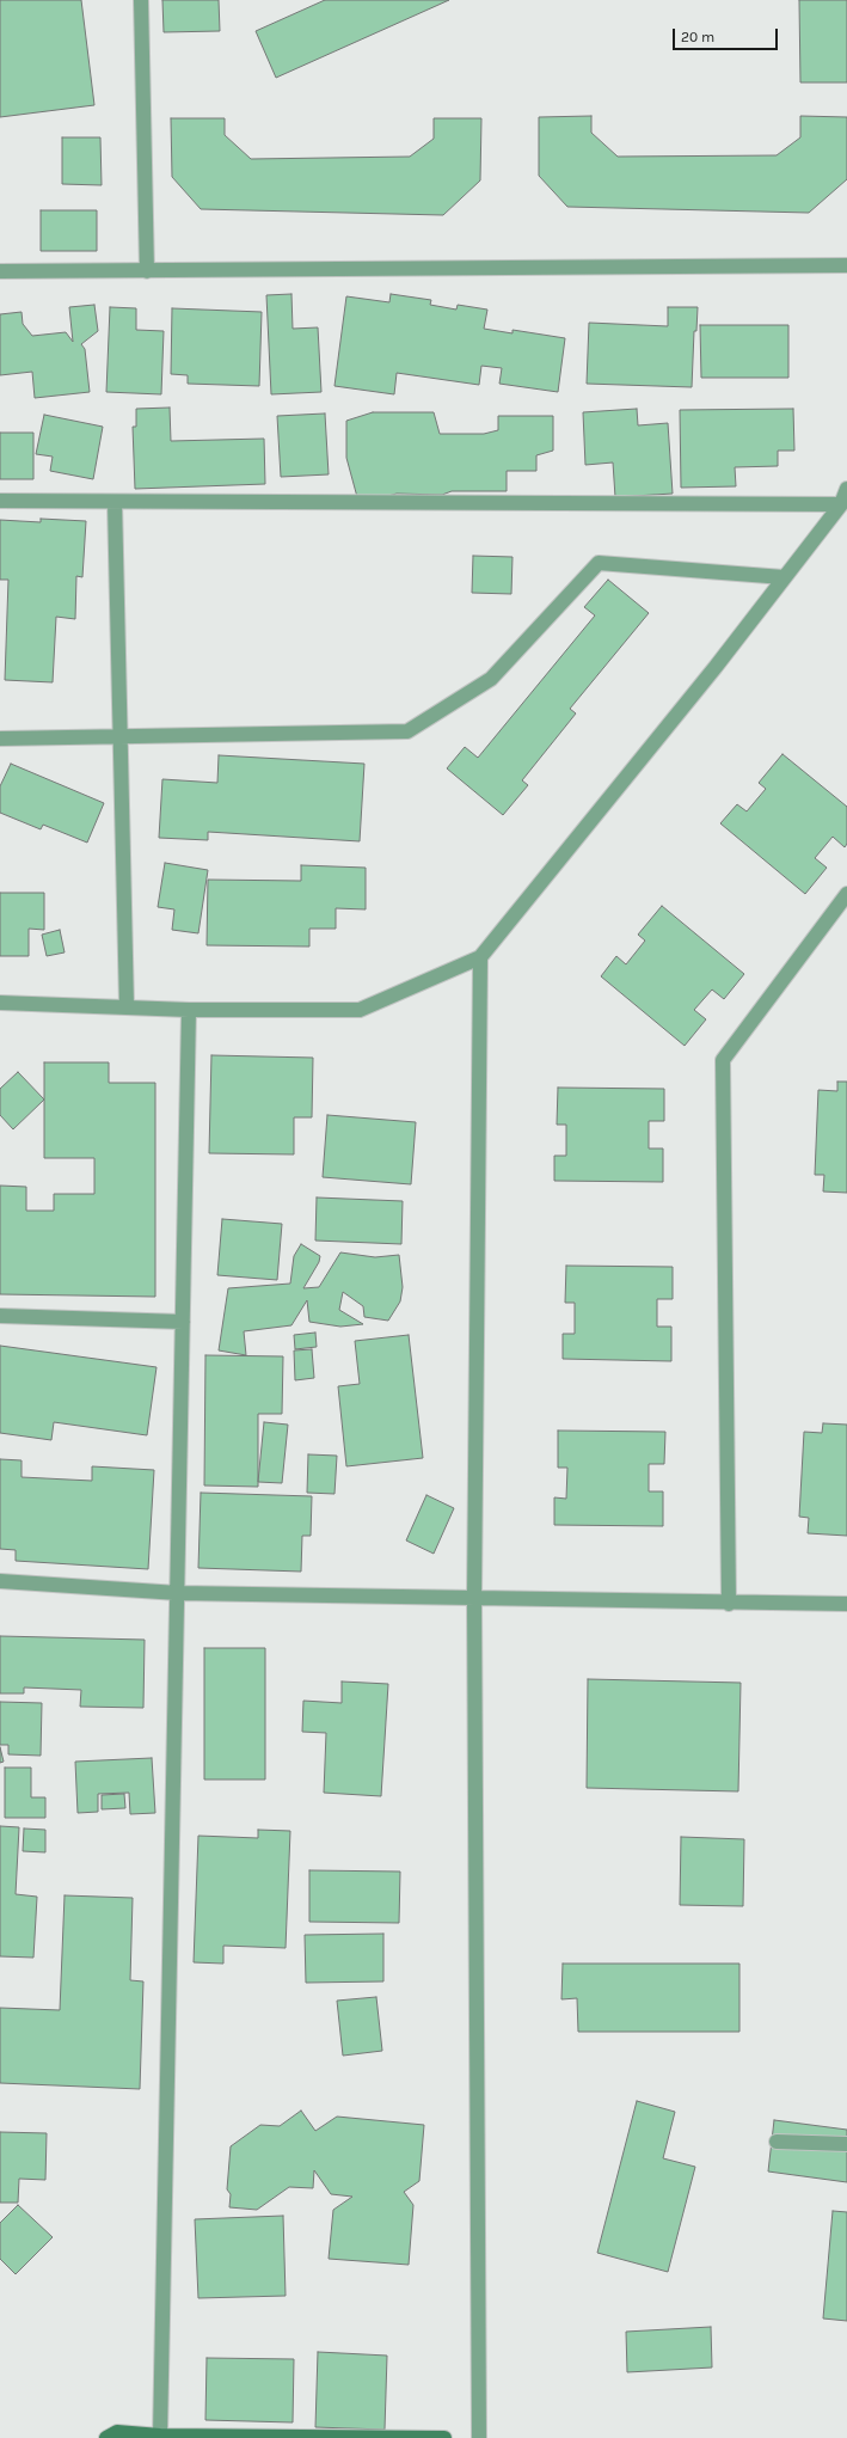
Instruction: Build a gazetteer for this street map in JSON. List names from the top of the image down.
{
  "scale_bar": "20 m"
}
